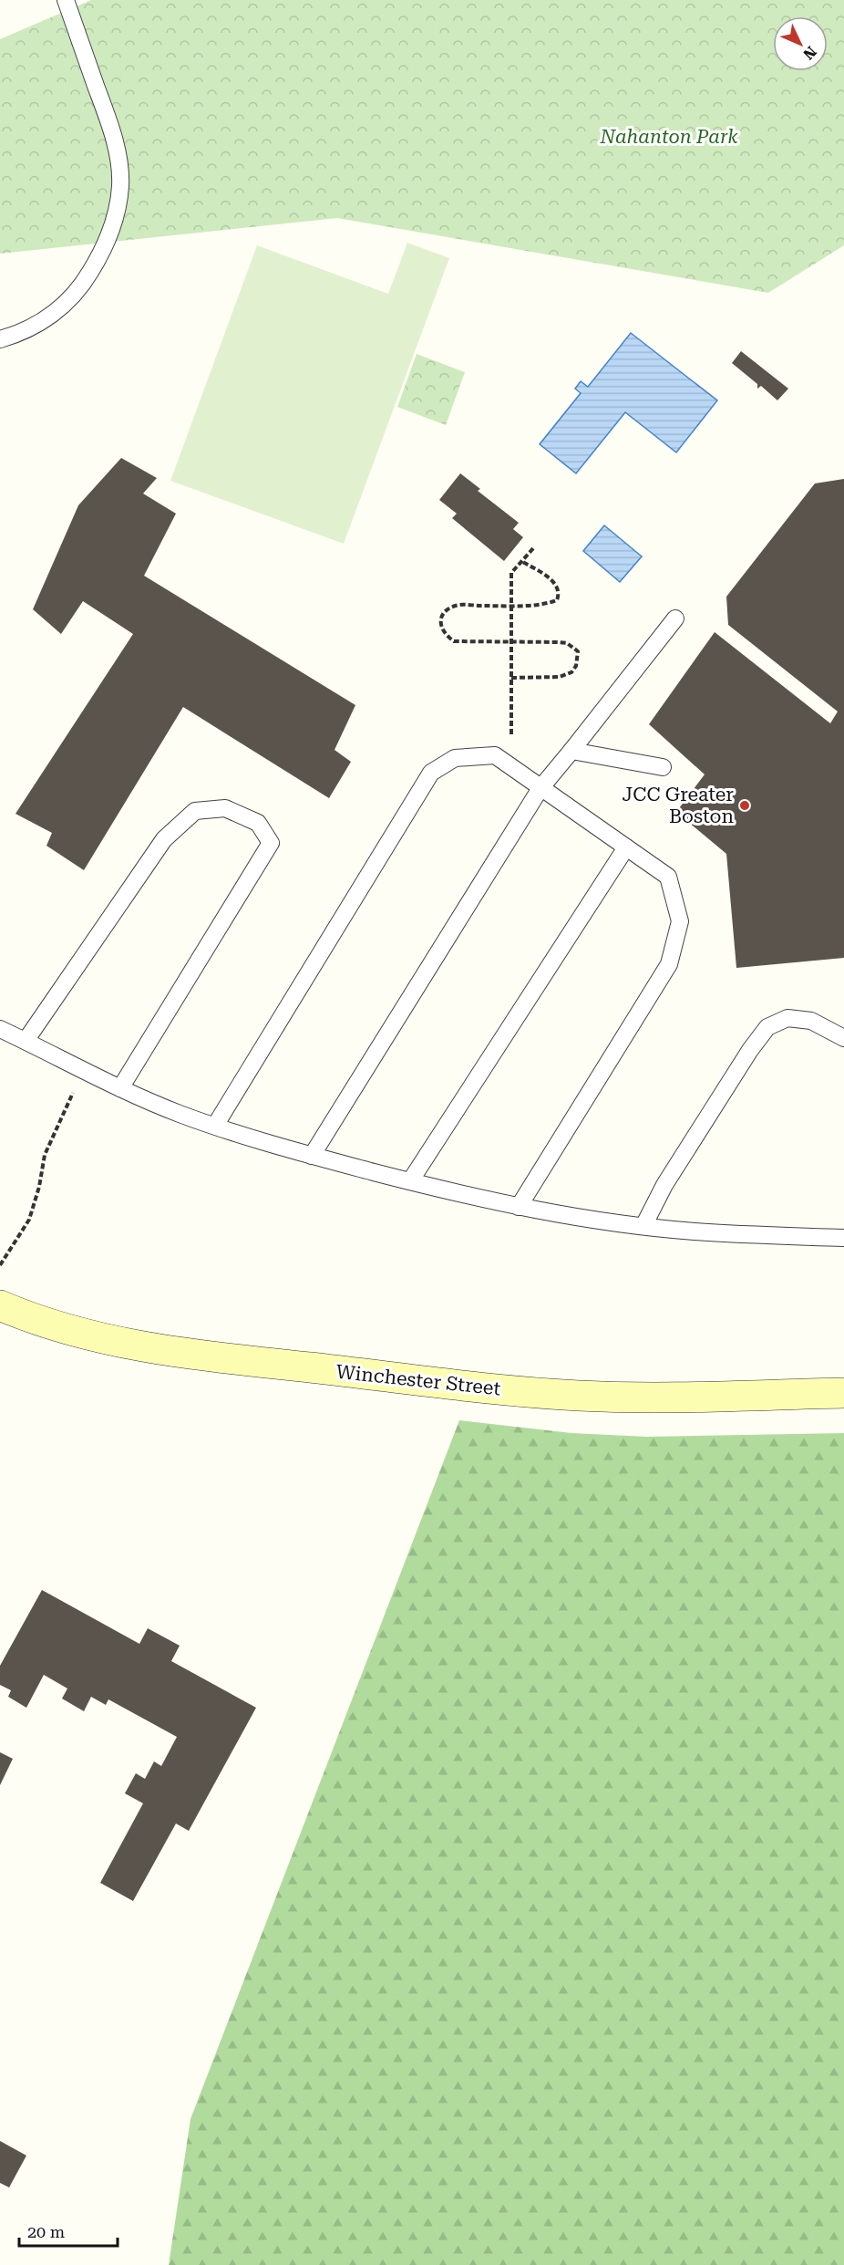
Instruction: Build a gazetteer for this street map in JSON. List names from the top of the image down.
{
  "streets": {
    "street": ["Winchester Street"]
  },
  "parks": ["Nahanton Park"],
  "places": ["JCC Greater Boston"],
  "scale_bar": "20 m",
  "north": "bottom right"
}
